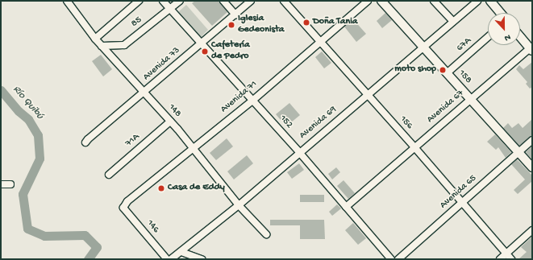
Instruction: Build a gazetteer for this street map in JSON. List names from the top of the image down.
{
  "streets": {
    "main road": ["158"],
    "street": [
      "85",
      "67A",
      "Avenida 73",
      "Avenida 71",
      "Avenida 67",
      "148",
      "152",
      "Avenida 69",
      "156",
      "71A",
      "Avenida 65",
      "146"
    ]
  },
  "crossings": [
    ["85", "148"],
    ["85", "152"],
    ["67A", "158"],
    ["Avenida 73", "148"],
    ["Avenida 73", "152"],
    ["158", "Avenida 67"],
    ["158", "Avenida 69"],
    ["158", "Avenida 65"],
    ["Avenida 71", "148"],
    ["Avenida 71", "152"],
    ["Avenida 71", "156"],
    ["Avenida 71", "146"],
    ["Avenida 67", "152"],
    ["Avenida 67", "156"],
    ["148", "Avenida 69"],
    ["148", "71A"],
    ["152", "Avenida 69"],
    ["Avenida 69", "156"],
    ["156", "Avenida 65"]
  ],
  "water": ["Río Quibú"],
  "places": [
    "Doña Tania",
    "Iglesia Gedeonista",
    "Cafetería de Pedro",
    "moto shop",
    "Casa de Eddy"
  ],
  "north": "bottom"
}
